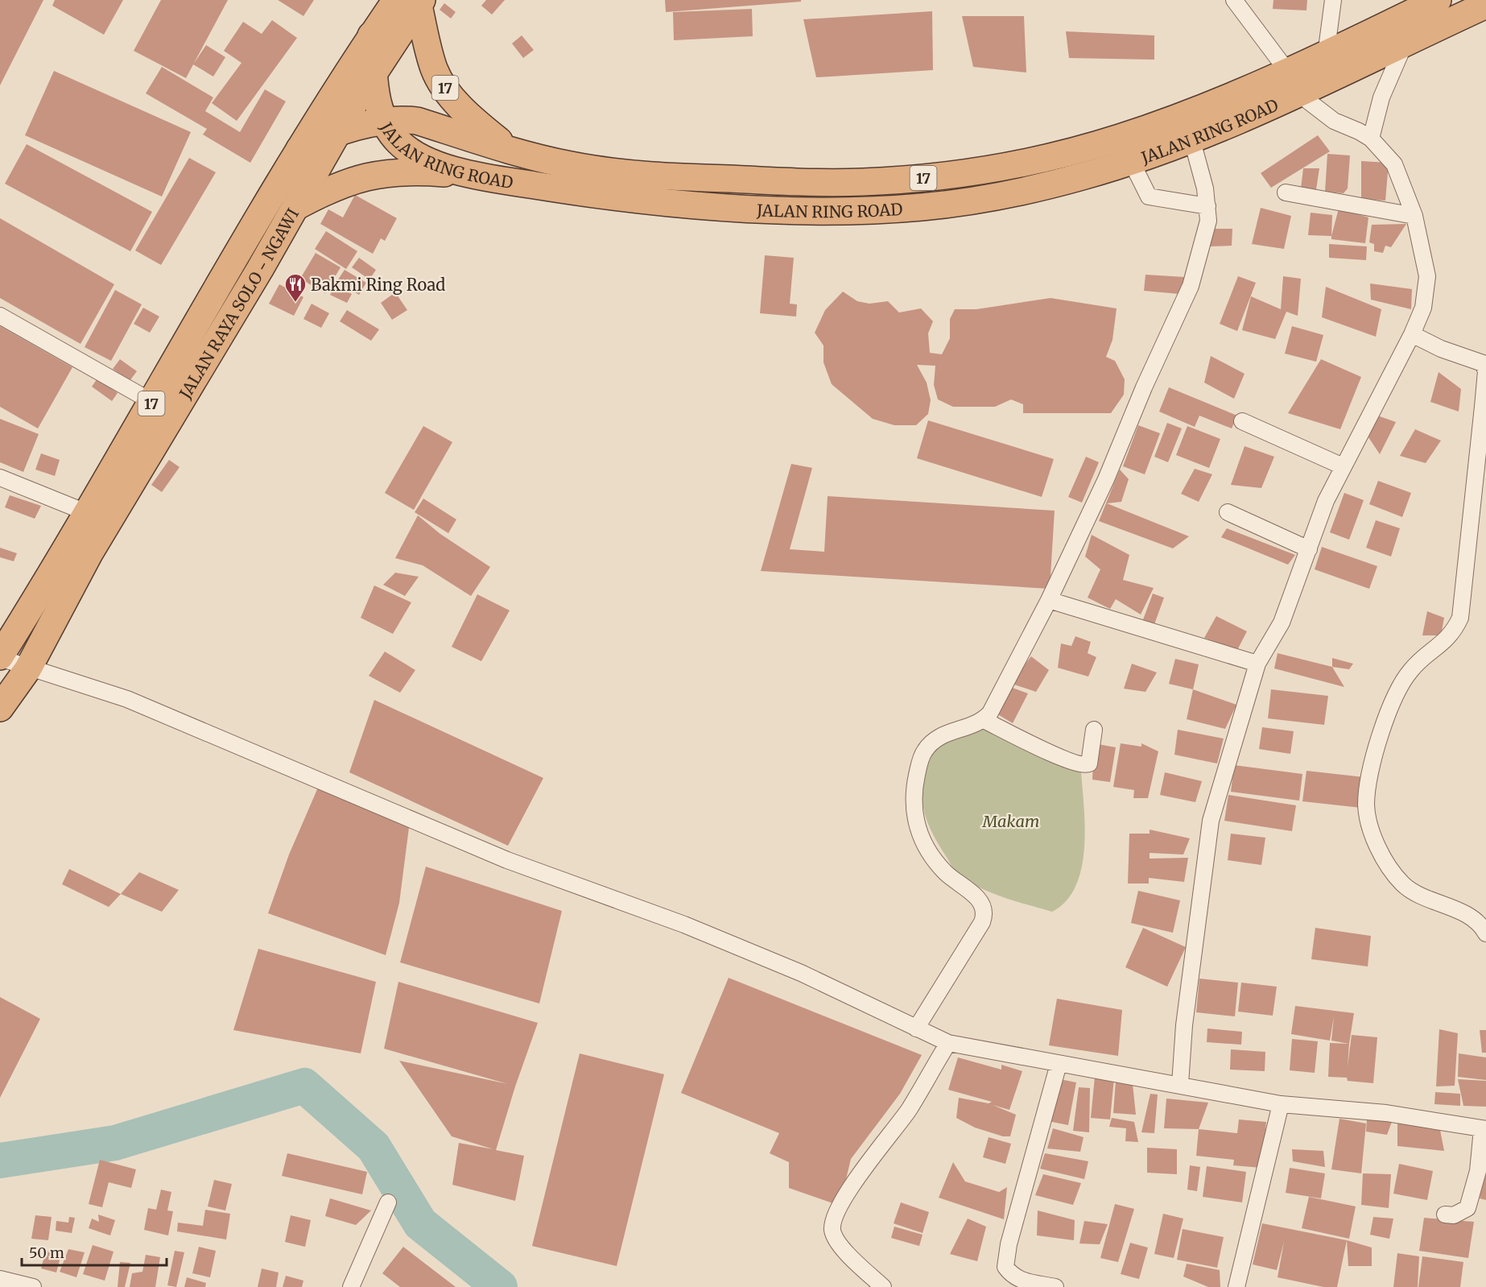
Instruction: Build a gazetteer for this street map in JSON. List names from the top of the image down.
{
  "streets": {
    "highway": ["17", "JALAN RING ROAD", "JALAN RAYA SOLO - NGAWI"]
  },
  "crossings": [
    ["17", "JALAN RING ROAD"],
    ["17", "JALAN RAYA SOLO - NGAWI"]
  ],
  "parks": ["Makam"],
  "places": {
    "restaurant": ["Bakmi Ring Road"]
  },
  "scale_bar": "50 m"
}
